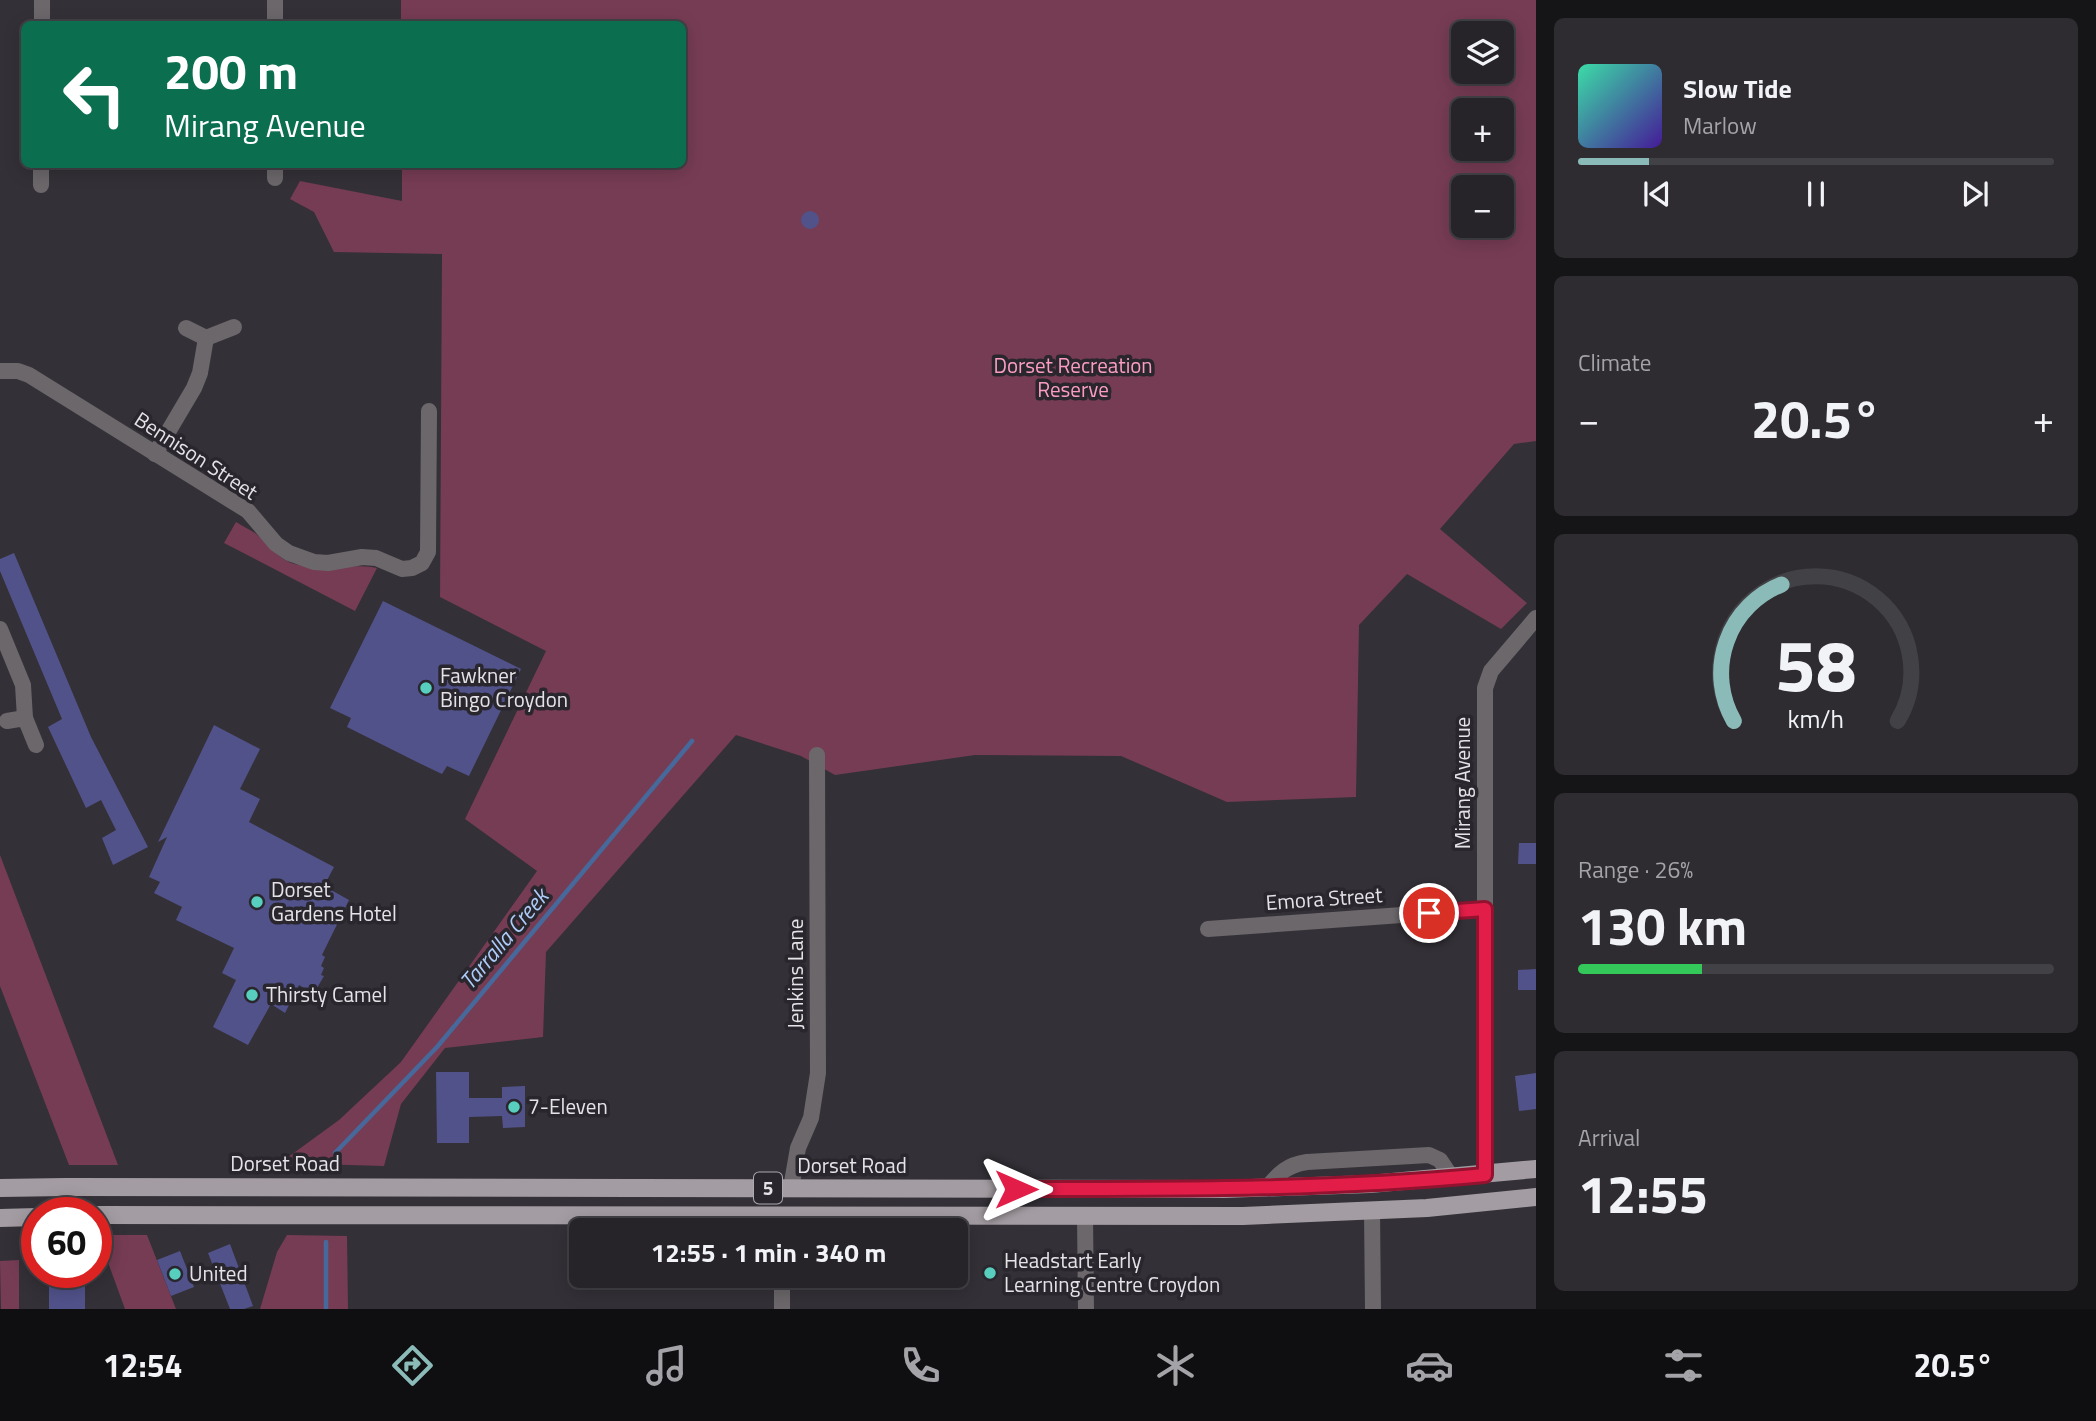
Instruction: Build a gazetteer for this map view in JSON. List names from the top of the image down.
{
  "streets": {
    "main road": ["Dorset Road", "5"],
    "street": [
      "Bennison Street",
      "Mirang Avenue",
      "Emora Street",
      "Jenkins Lane"
    ]
  },
  "crossings": [
    ["Mirang Avenue", "Emora Street"],
    ["Mirang Avenue", "Dorset Road"],
    ["Jenkins Lane", "Dorset Road"]
  ],
  "water": ["Tarralla Creek"],
  "parks": ["Dorset Recreation Reserve"],
  "places": [
    "Fawkner Bingo Croydon",
    "Dorset Gardens Hotel",
    "Thirsty Camel",
    "7-Eleven",
    "Headstart Early Learning Centre Croydon",
    "United"
  ],
  "page": {
    "map_buttons": ["+", "−"],
    "turn": ["200 m", "Mirang Avenue"],
    "song": ["Slow Tide", "Marlow"],
    "tile": [
      "Climate",
      ["Range · 26%", "130 km"],
      ["Arrival", "12:55"]
    ],
    "heat": ["−", "20.5°", "+"],
    "limit": "60",
    "trip": "12:55 · 1 min · 340 m",
    "tabs": ["12:54", "20.5°"],
    "gauge": ["58", "km/h"]
  }
}
